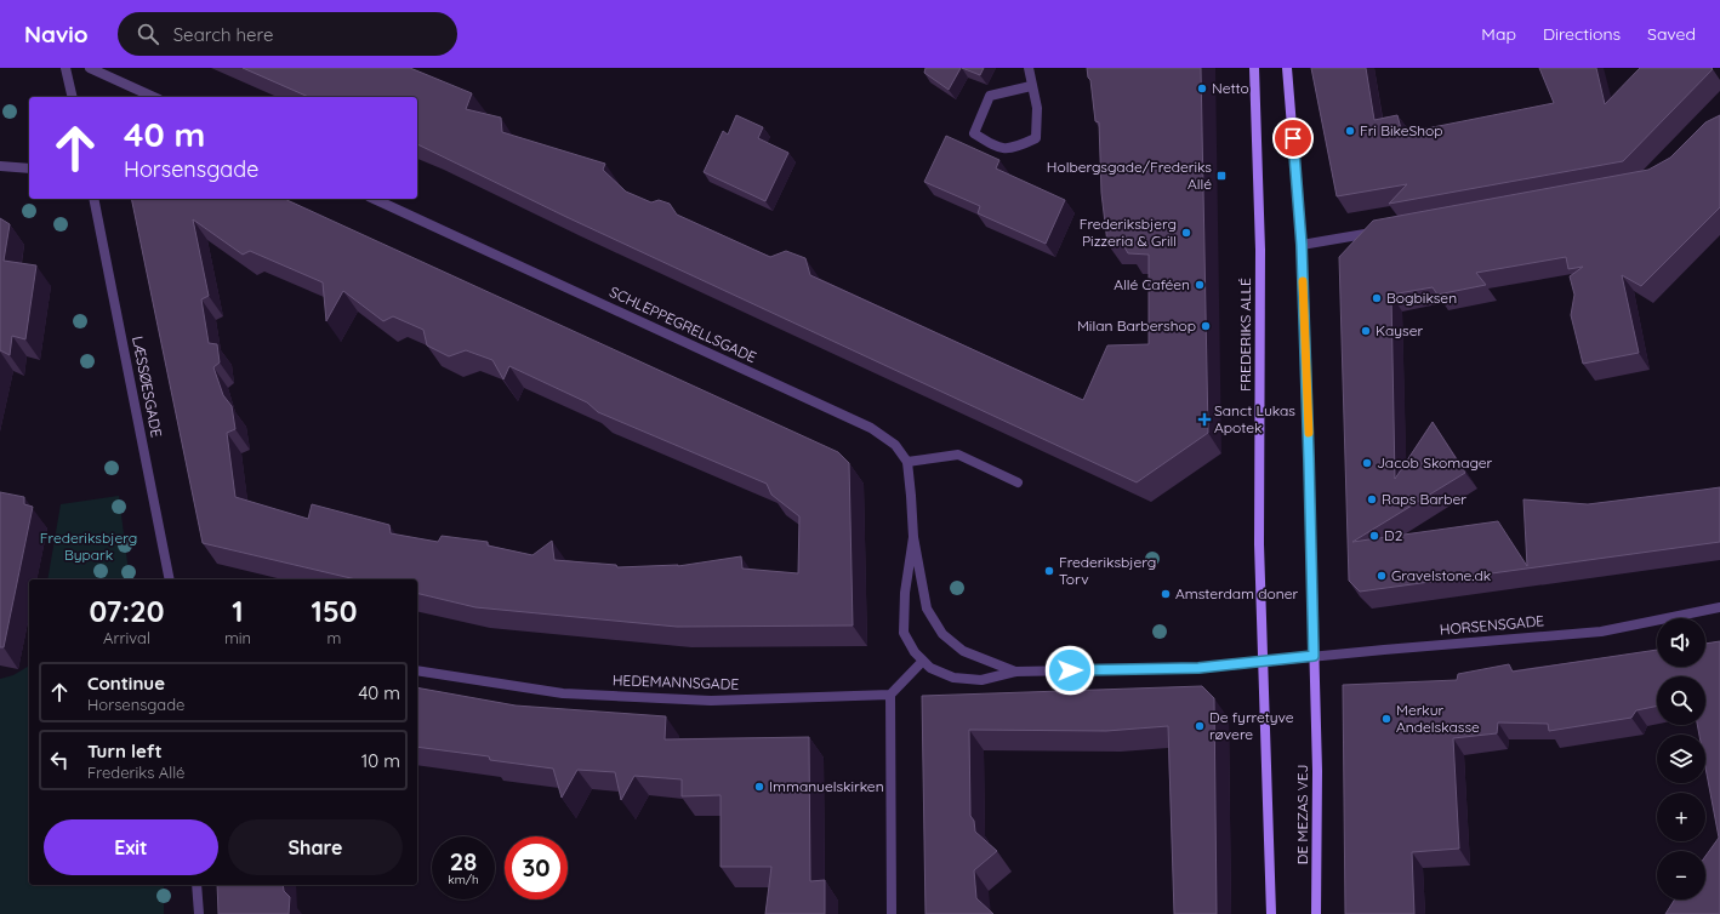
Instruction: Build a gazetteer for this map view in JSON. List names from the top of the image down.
{
  "streets": {
    "street": [
      "SCHLEPPEGRELLSGADE",
      "FREDERIKS ALLÉ",
      "LÆSSØESGADE",
      "HORSENSGADE",
      "HEDEMANNSGADE",
      "DE MEZAS VEJ"
    ]
  },
  "crossings": [
    ["FREDERIKS ALLÉ", "HORSENSGADE"],
    ["HORSENSGADE", "DE MEZAS VEJ"]
  ],
  "parks": ["Frederiksbjerg Bypark"],
  "places": {
    "other": [
      "Netto",
      "Fri BikeShop",
      "Frederiksbjerg Pizzeria & Grill",
      "Allé Caféen",
      "Bogbiksen",
      "Milan Barbershop",
      "Kayser",
      "Jacob Skomager",
      "Raps Barber",
      "D2",
      "Frederiksbjerg Torv",
      "Gravelstone.dk",
      "Amsterdam doner",
      "Merkur Andelskasse",
      "De fyrretyve røvere",
      "Immanuelskirken"
    ],
    "transit": ["Holbergsgade/Frederiks Allé"],
    "health": ["Sanct Lukas Apotek"]
  },
  "page": {
    "header": "Navio",
    "search": "Search here",
    "nav": ["Map", "Directions", "Saved"],
    "turn": ["40 m", "Horsensgade"],
    "eta": [
      "07:20",
      "Arrival",
      "1",
      "min",
      "150",
      "m"
    ],
    "map_buttons": ["+", "−"],
    "list": [
      {
        "name": "Continue",
        "note": "Horsensgade",
        "value": "40 m"
      },
      {
        "name": "Turn left",
        "note": "Frederiks Allé",
        "value": "10 m"
      }
    ],
    "buttons": ["Exit", "Share"],
    "speed": "28 km/h",
    "limit": "30"
  }
}
